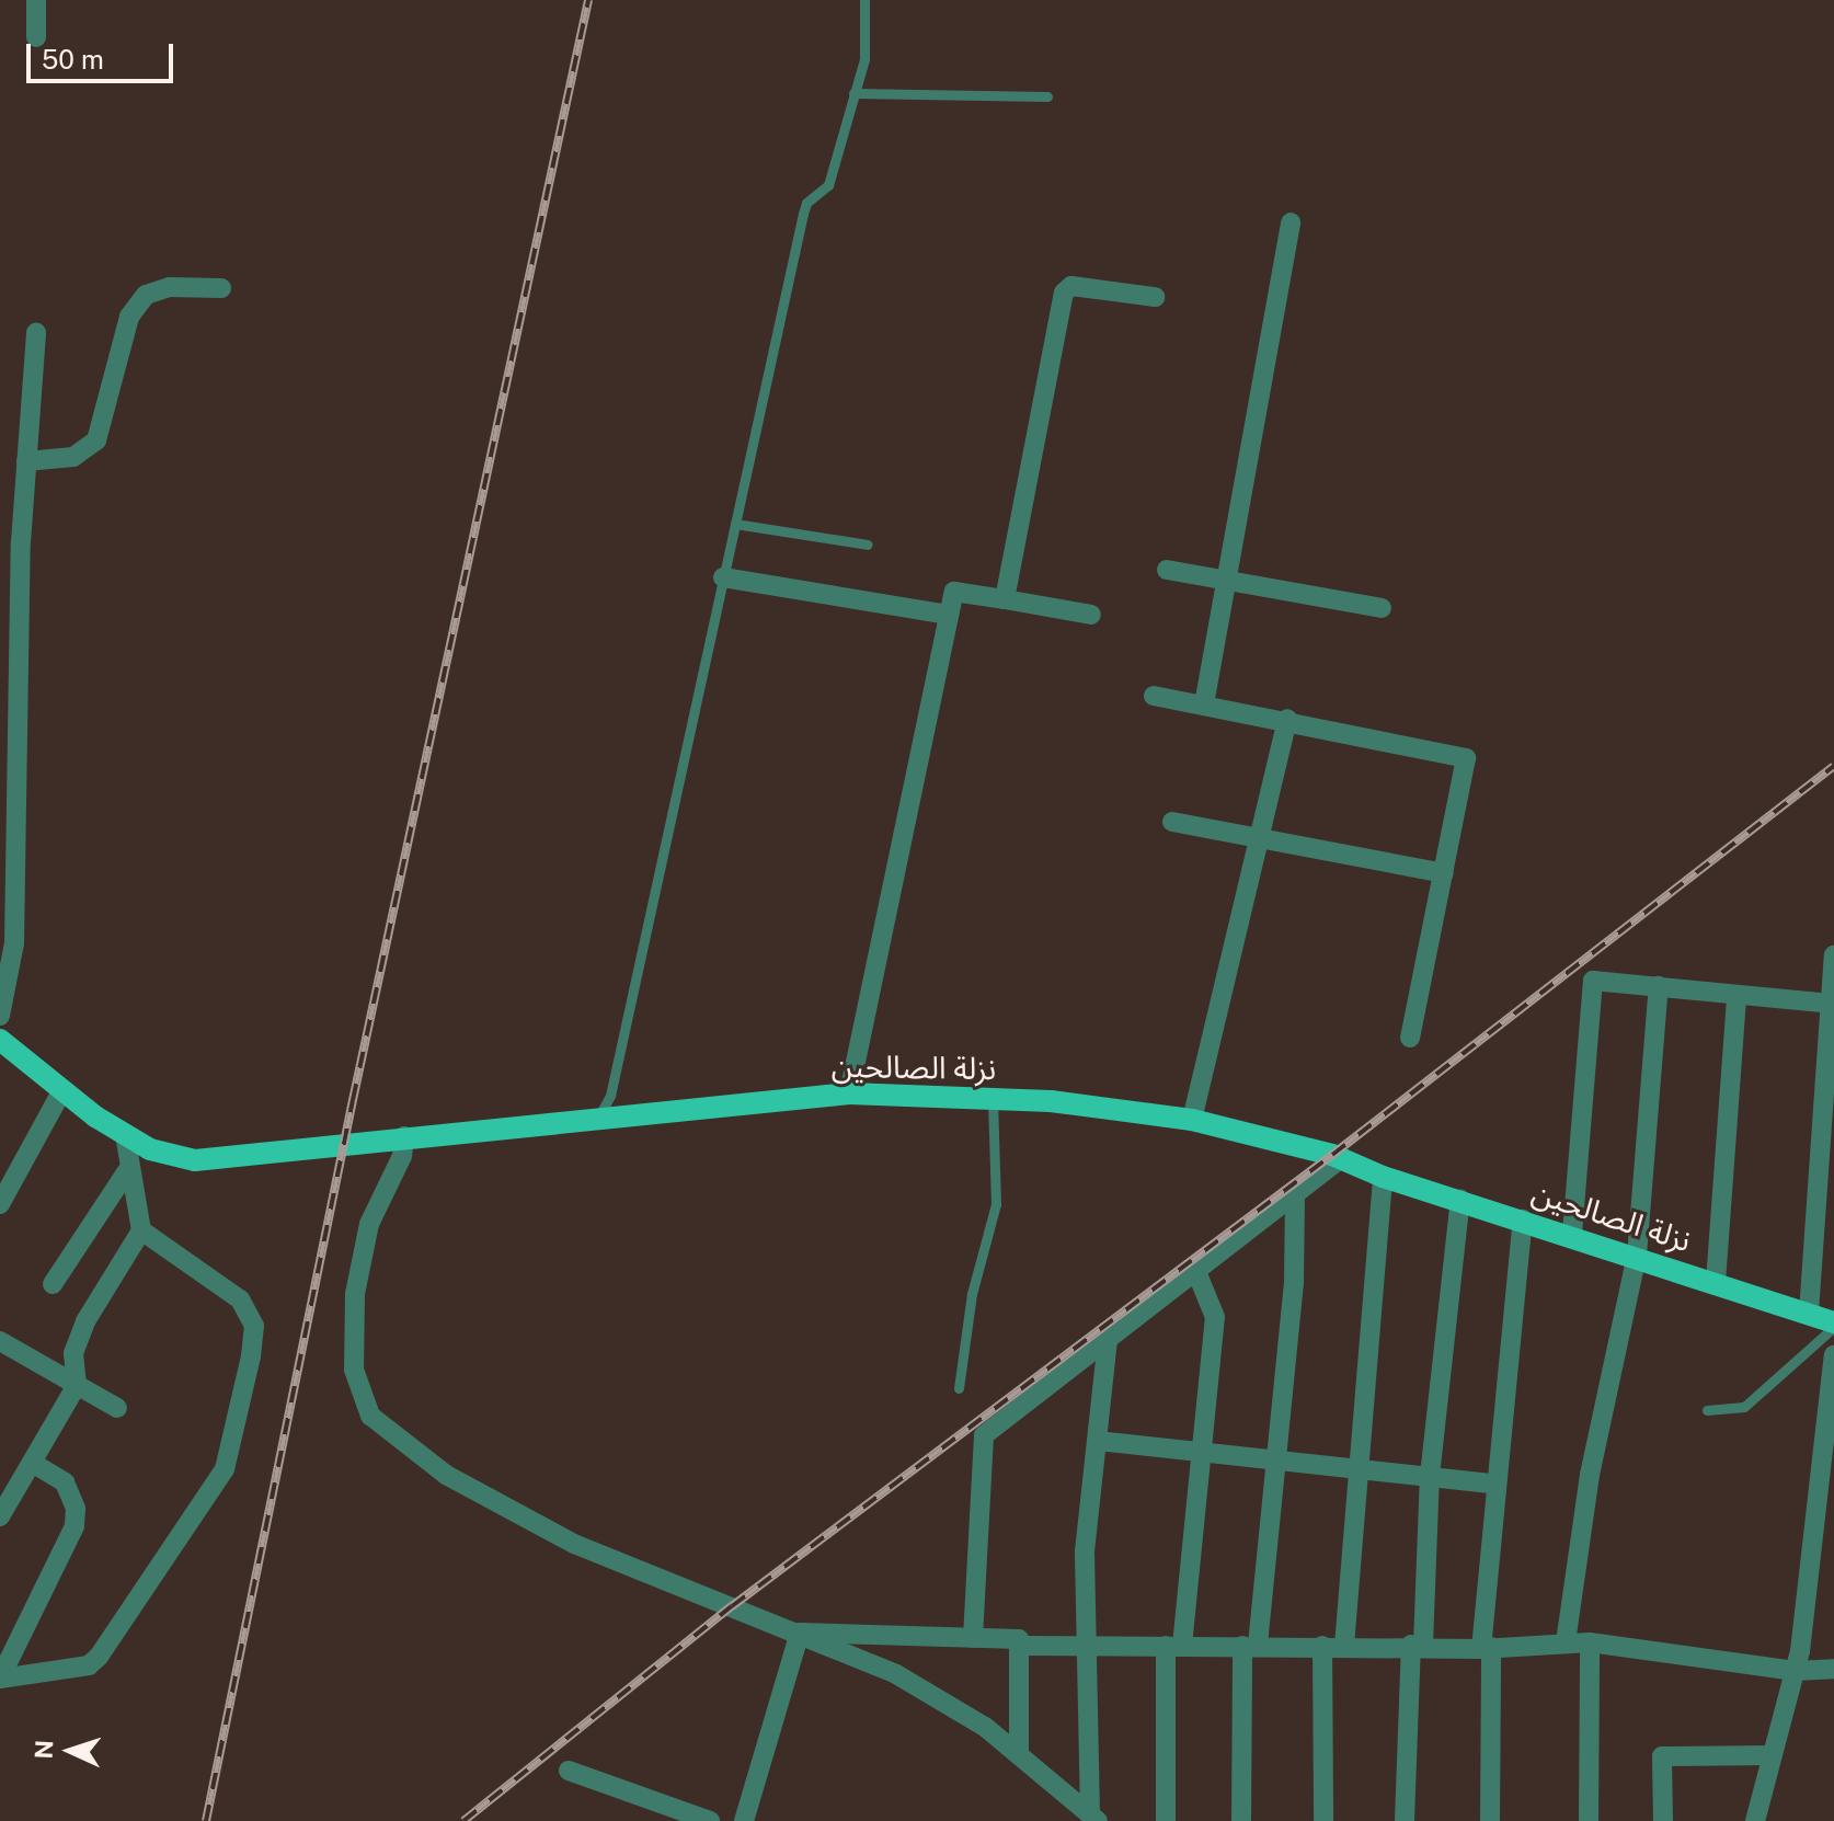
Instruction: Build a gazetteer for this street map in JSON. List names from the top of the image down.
{
  "streets": {
    "main road": ["نزلة الصالحين"]
  },
  "scale_bar": "50 m",
  "north": "left"
}
